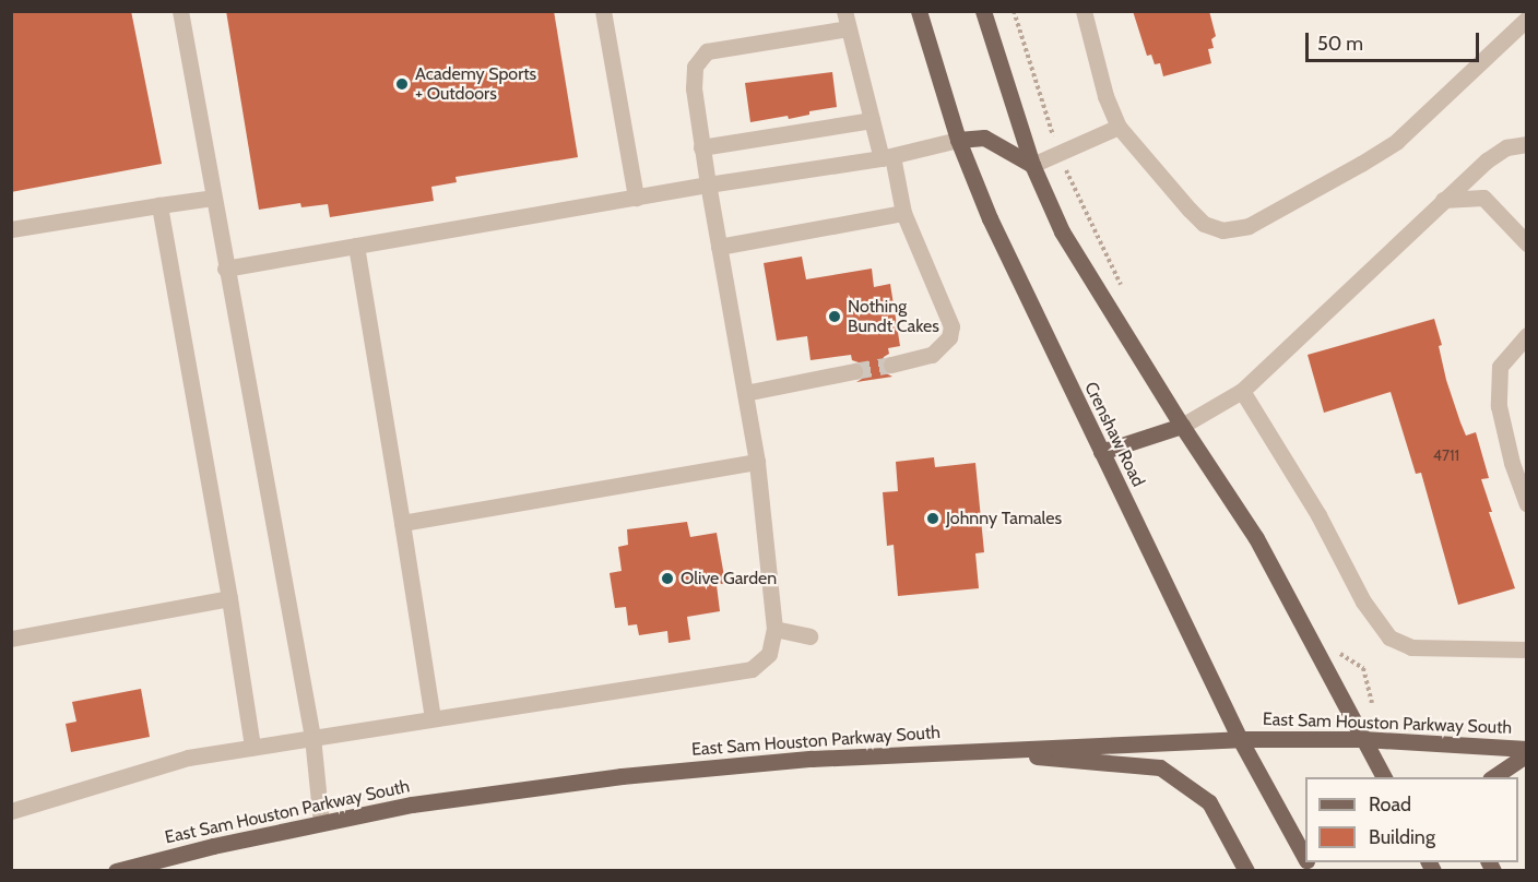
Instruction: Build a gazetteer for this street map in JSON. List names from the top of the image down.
{
  "streets": {
    "main road": ["Crenshaw Road", "East Sam Houston Parkway South"]
  },
  "crossings": [
    ["Crenshaw Road", "East Sam Houston Parkway South"]
  ],
  "places": [
    "Academy Sports + Outdoors",
    "Nothing Bundt Cakes",
    "Johnny Tamales",
    "Olive Garden"
  ],
  "house_numbers": ["4711"],
  "legend": ["Road", "Building"],
  "scale_bar": "50 m"
}
